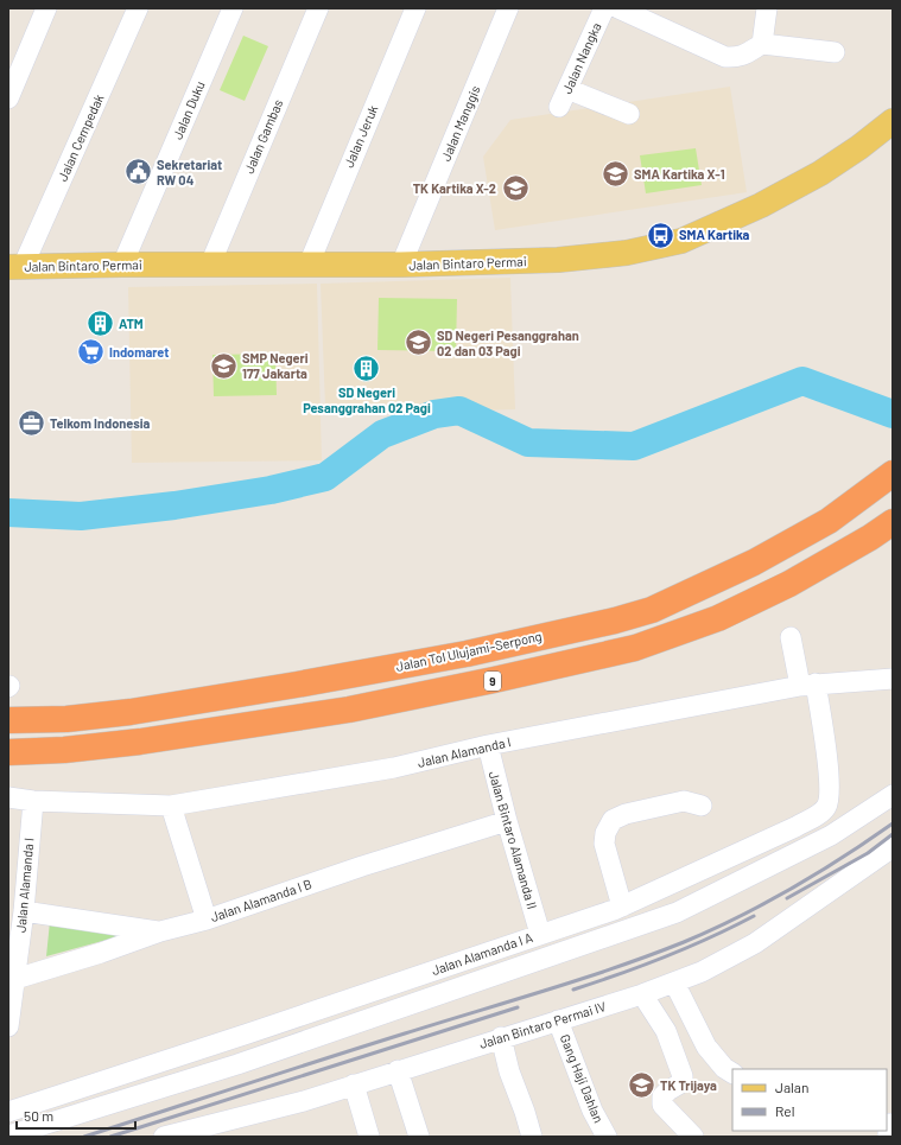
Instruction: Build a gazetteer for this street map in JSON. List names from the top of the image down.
{
  "streets": {
    "highway": ["Jalan Tol Ulujami–Serpong", "9"],
    "main road": ["Jalan Bintaro Permai"],
    "street": [
      "Jalan Nangka",
      "Jalan Duku",
      "Jalan Manggis",
      "Jalan Gambas",
      "Jalan Jeruk",
      "Jalan Cempedak",
      "Jalan Alamanda I",
      "Jalan Bintaro Alamanda II",
      "Jalan Alamanda I B",
      "Jalan Alamanda I A",
      "Jalan Bintaro Permai IV",
      "Gang Haji Dahlan"
    ]
  },
  "crossings": [
    ["Jalan Duku", "Jalan Bintaro Permai"],
    ["Jalan Manggis", "Jalan Bintaro Permai"],
    ["Jalan Gambas", "Jalan Bintaro Permai"],
    ["Jalan Jeruk", "Jalan Bintaro Permai"],
    ["Jalan Cempedak", "Jalan Bintaro Permai"],
    ["Jalan Alamanda I", "Jalan Bintaro Alamanda II"],
    ["Jalan Alamanda I", "Jalan Alamanda I B"],
    ["Jalan Alamanda I", "Jalan Alamanda I A"],
    ["Jalan Bintaro Alamanda II", "Jalan Alamanda I B"],
    ["Jalan Bintaro Alamanda II", "Jalan Alamanda I A"],
    ["Jalan Bintaro Permai IV", "Gang Haji Dahlan"]
  ],
  "places": {
    "public building": ["Sekretariat RW 04"],
    "school or university": [
      "SMA Kartika X-1",
      "TK Kartika X-2",
      "SD Negeri Pesanggrahan 02 dan 03 Pagi",
      "SMP Negeri 177 Jakarta",
      "TK Trijaya"
    ],
    "bus stop": ["SMA Kartika"],
    "building": ["ATM", "SD Negeri Pesanggrahan 02 Pagi"],
    "supermarket": ["Indomaret"],
    "office": ["Telkom Indonesia"]
  },
  "legend": ["Jalan", "Rel"],
  "scale_bar": "50 m"
}
